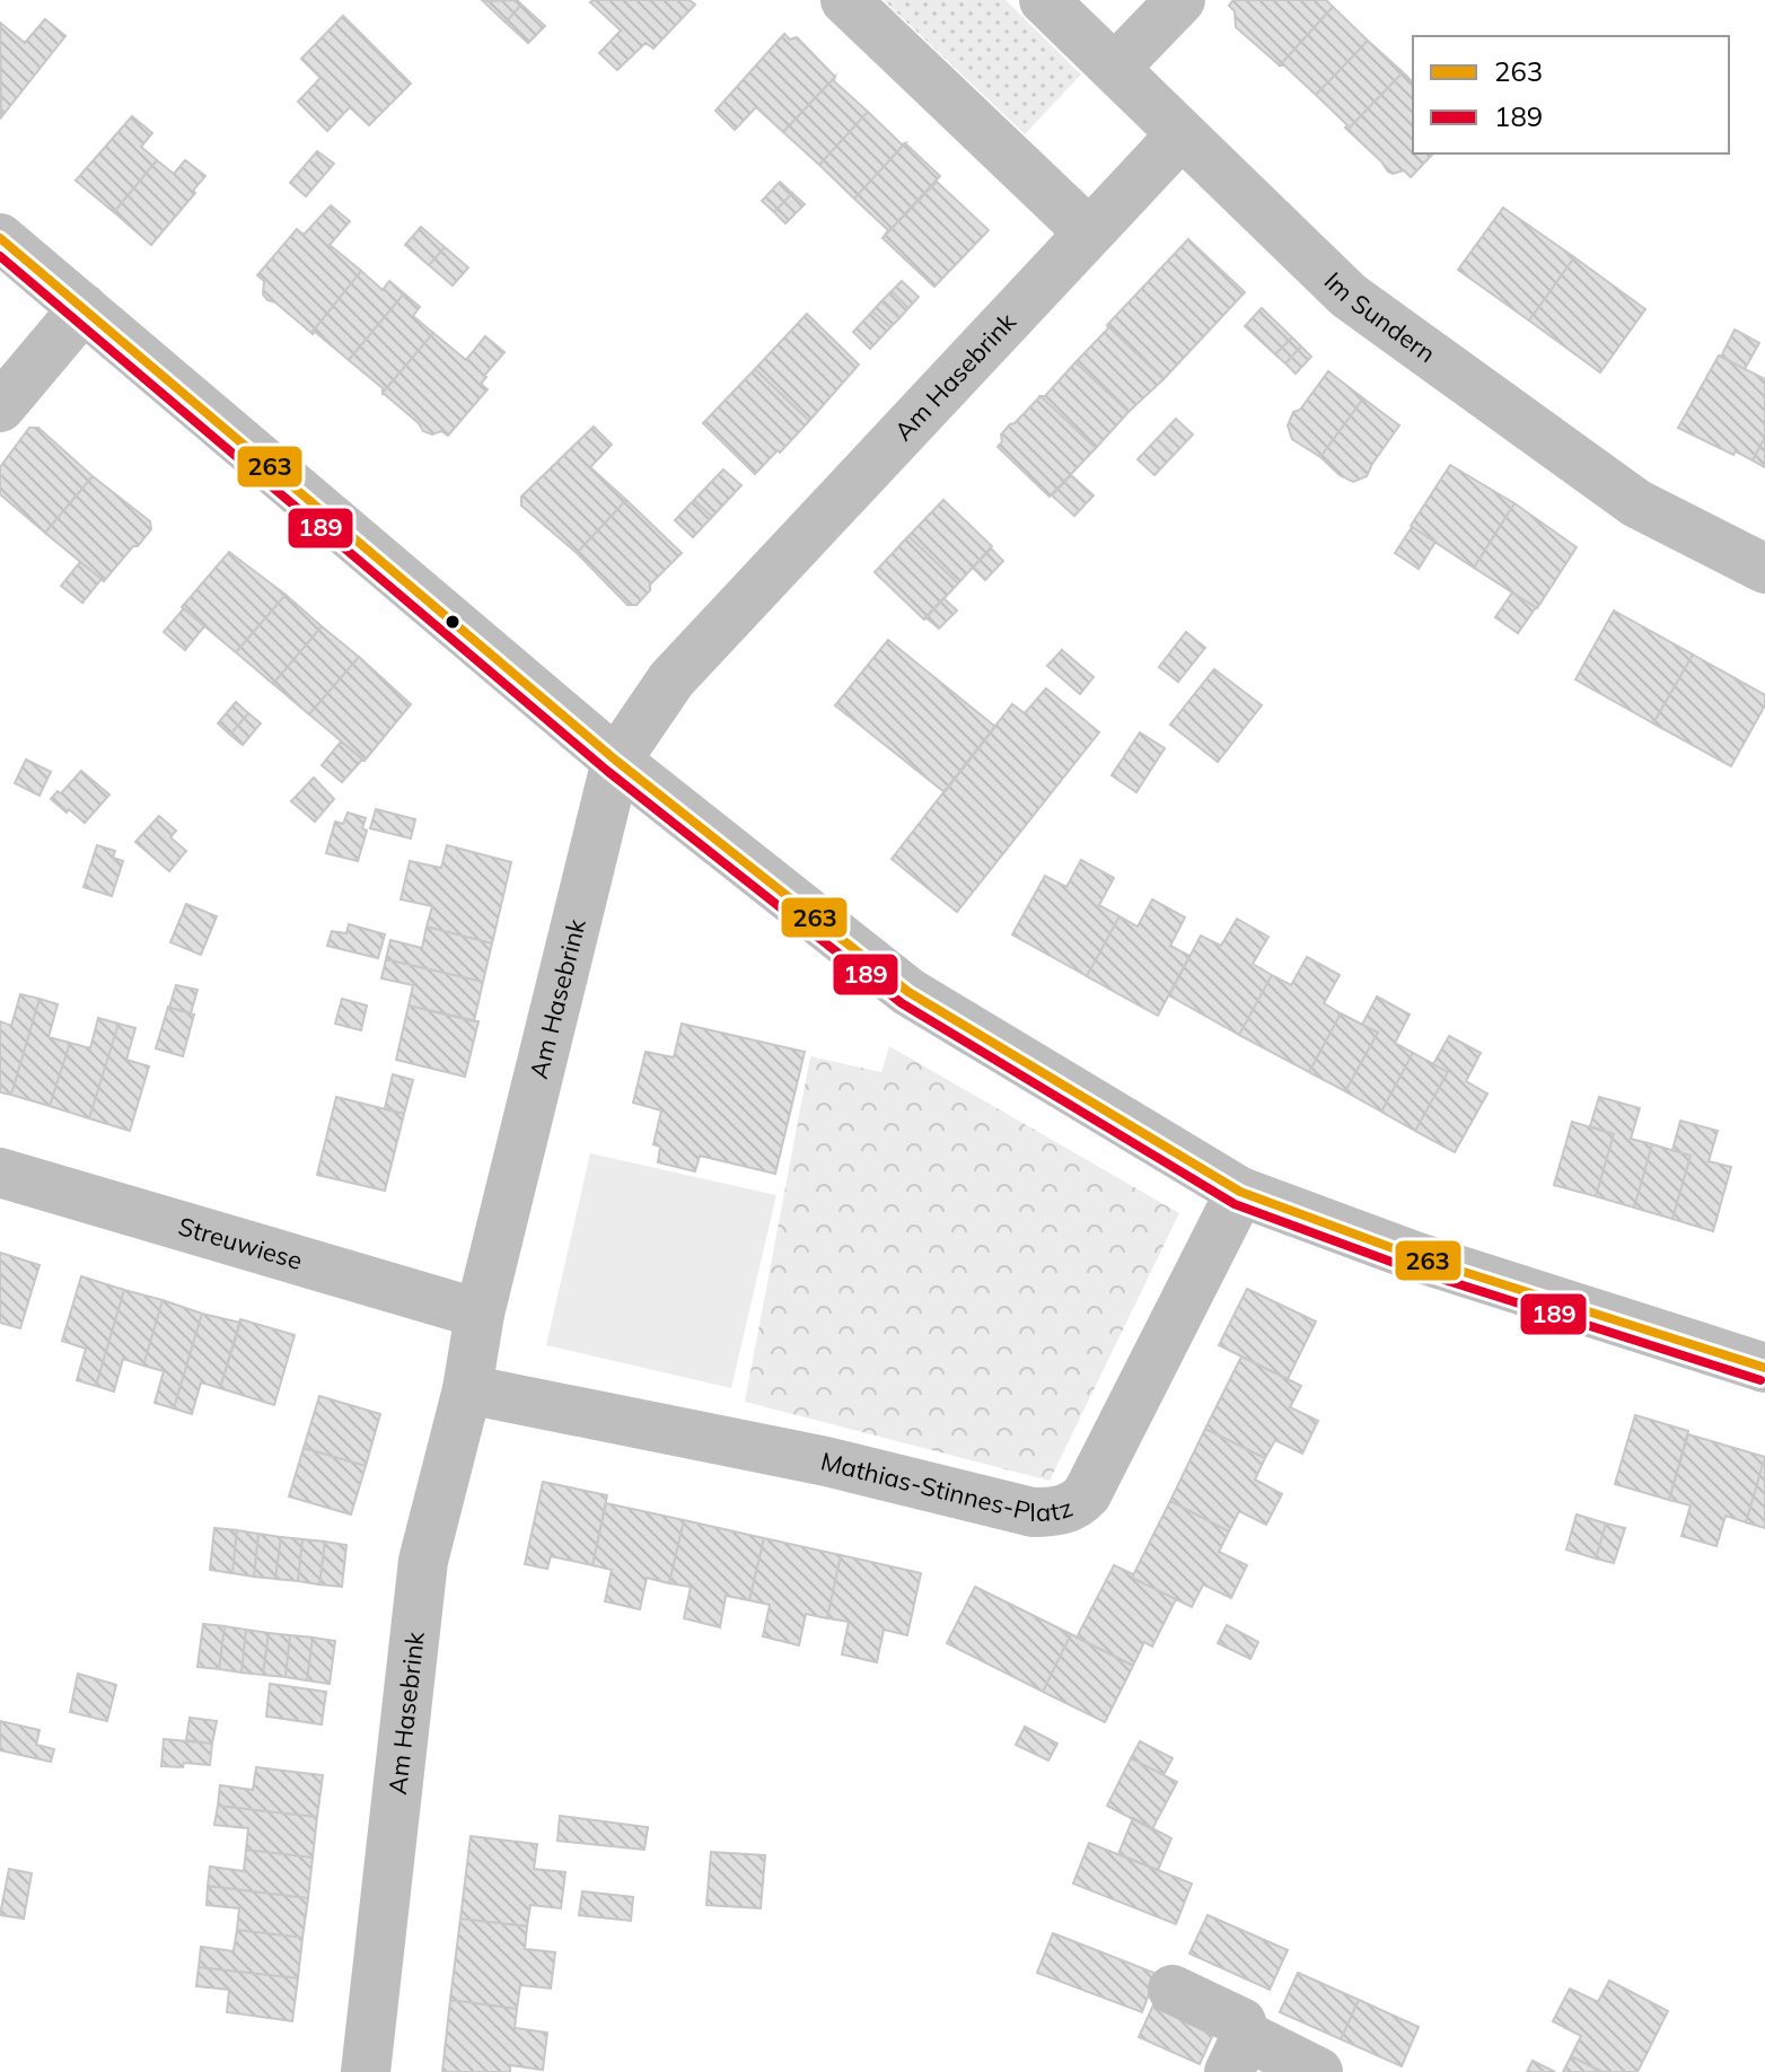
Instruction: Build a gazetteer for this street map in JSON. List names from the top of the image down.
{
  "streets": {
    "street": [
      "Im Sundern",
      "Am Hasebrink",
      "Streuwiese",
      "Mathias-Stinnes-Platz"
    ]
  },
  "crossings": [
    ["Im Sundern", "Am Hasebrink"],
    ["Am Hasebrink", "Streuwiese"],
    ["Am Hasebrink", "Mathias-Stinnes-Platz"]
  ],
  "lines": ["transit line 263", "transit line 189"],
  "legend": ["263", "189"]
}
